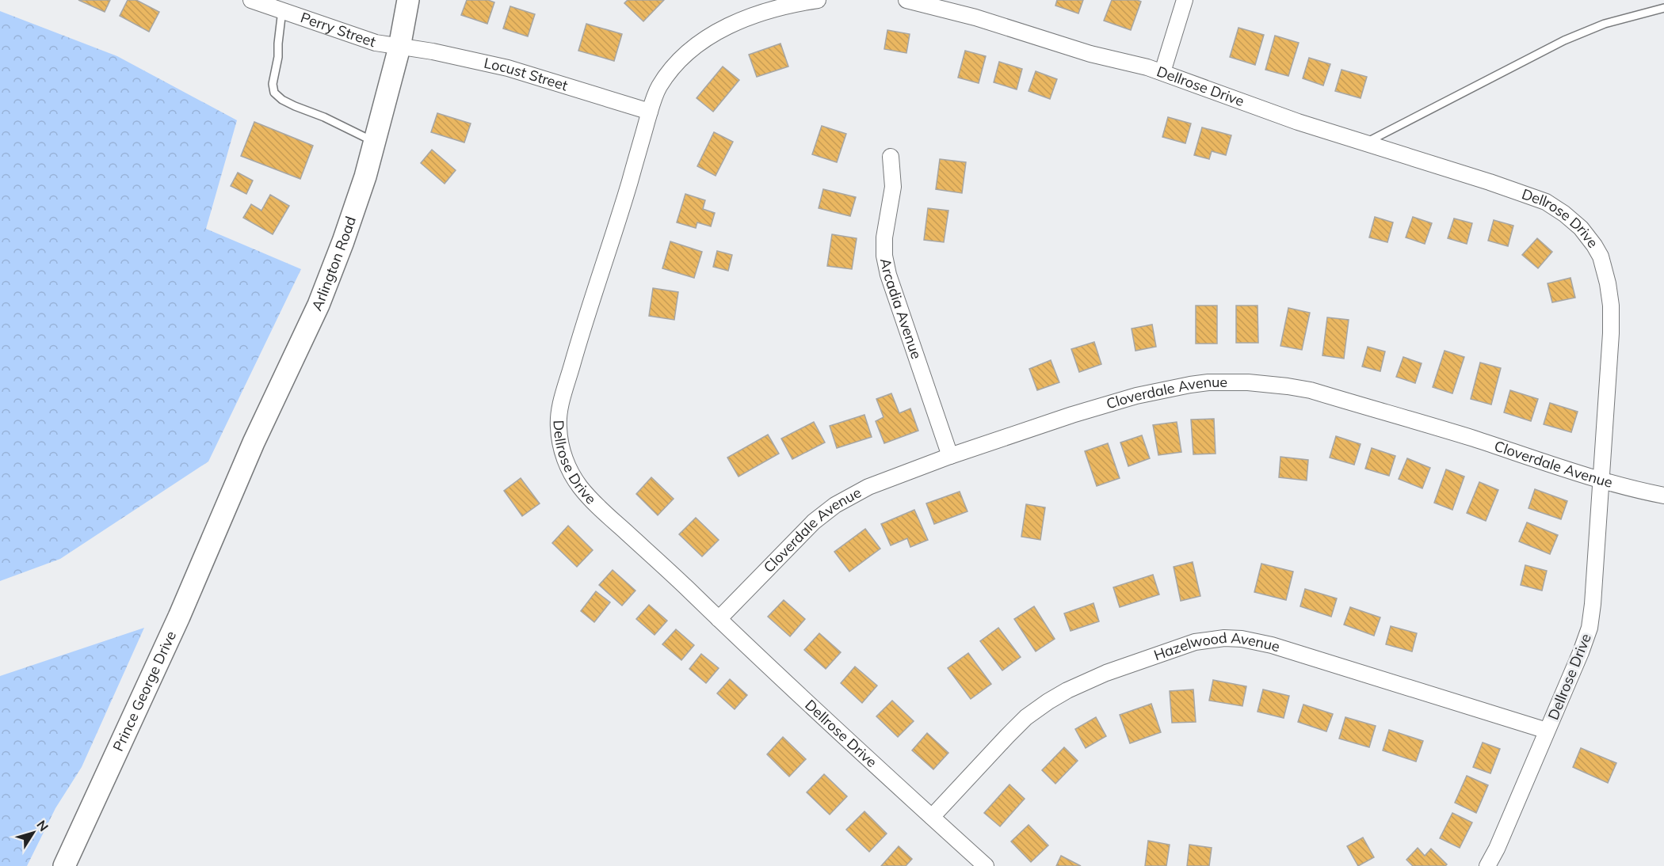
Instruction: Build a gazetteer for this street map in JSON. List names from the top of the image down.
{
  "streets": {
    "main road": ["Arlington Road", "Prince George Drive"],
    "street": [
      "Perry Street",
      "Locust Street",
      "Dellrose Drive",
      "Arcadia Avenue",
      "Cloverdale Avenue",
      "Hazelwood Avenue"
    ]
  },
  "crossings": [
    ["Perry Street", "Locust Street"],
    ["Perry Street", "Arlington Road"],
    ["Locust Street", "Dellrose Drive"],
    ["Locust Street", "Arlington Road"],
    ["Dellrose Drive", "Cloverdale Avenue"],
    ["Dellrose Drive", "Hazelwood Avenue"],
    ["Arlington Road", "Prince George Drive"],
    ["Arcadia Avenue", "Cloverdale Avenue"]
  ],
  "north": "top right"
}
